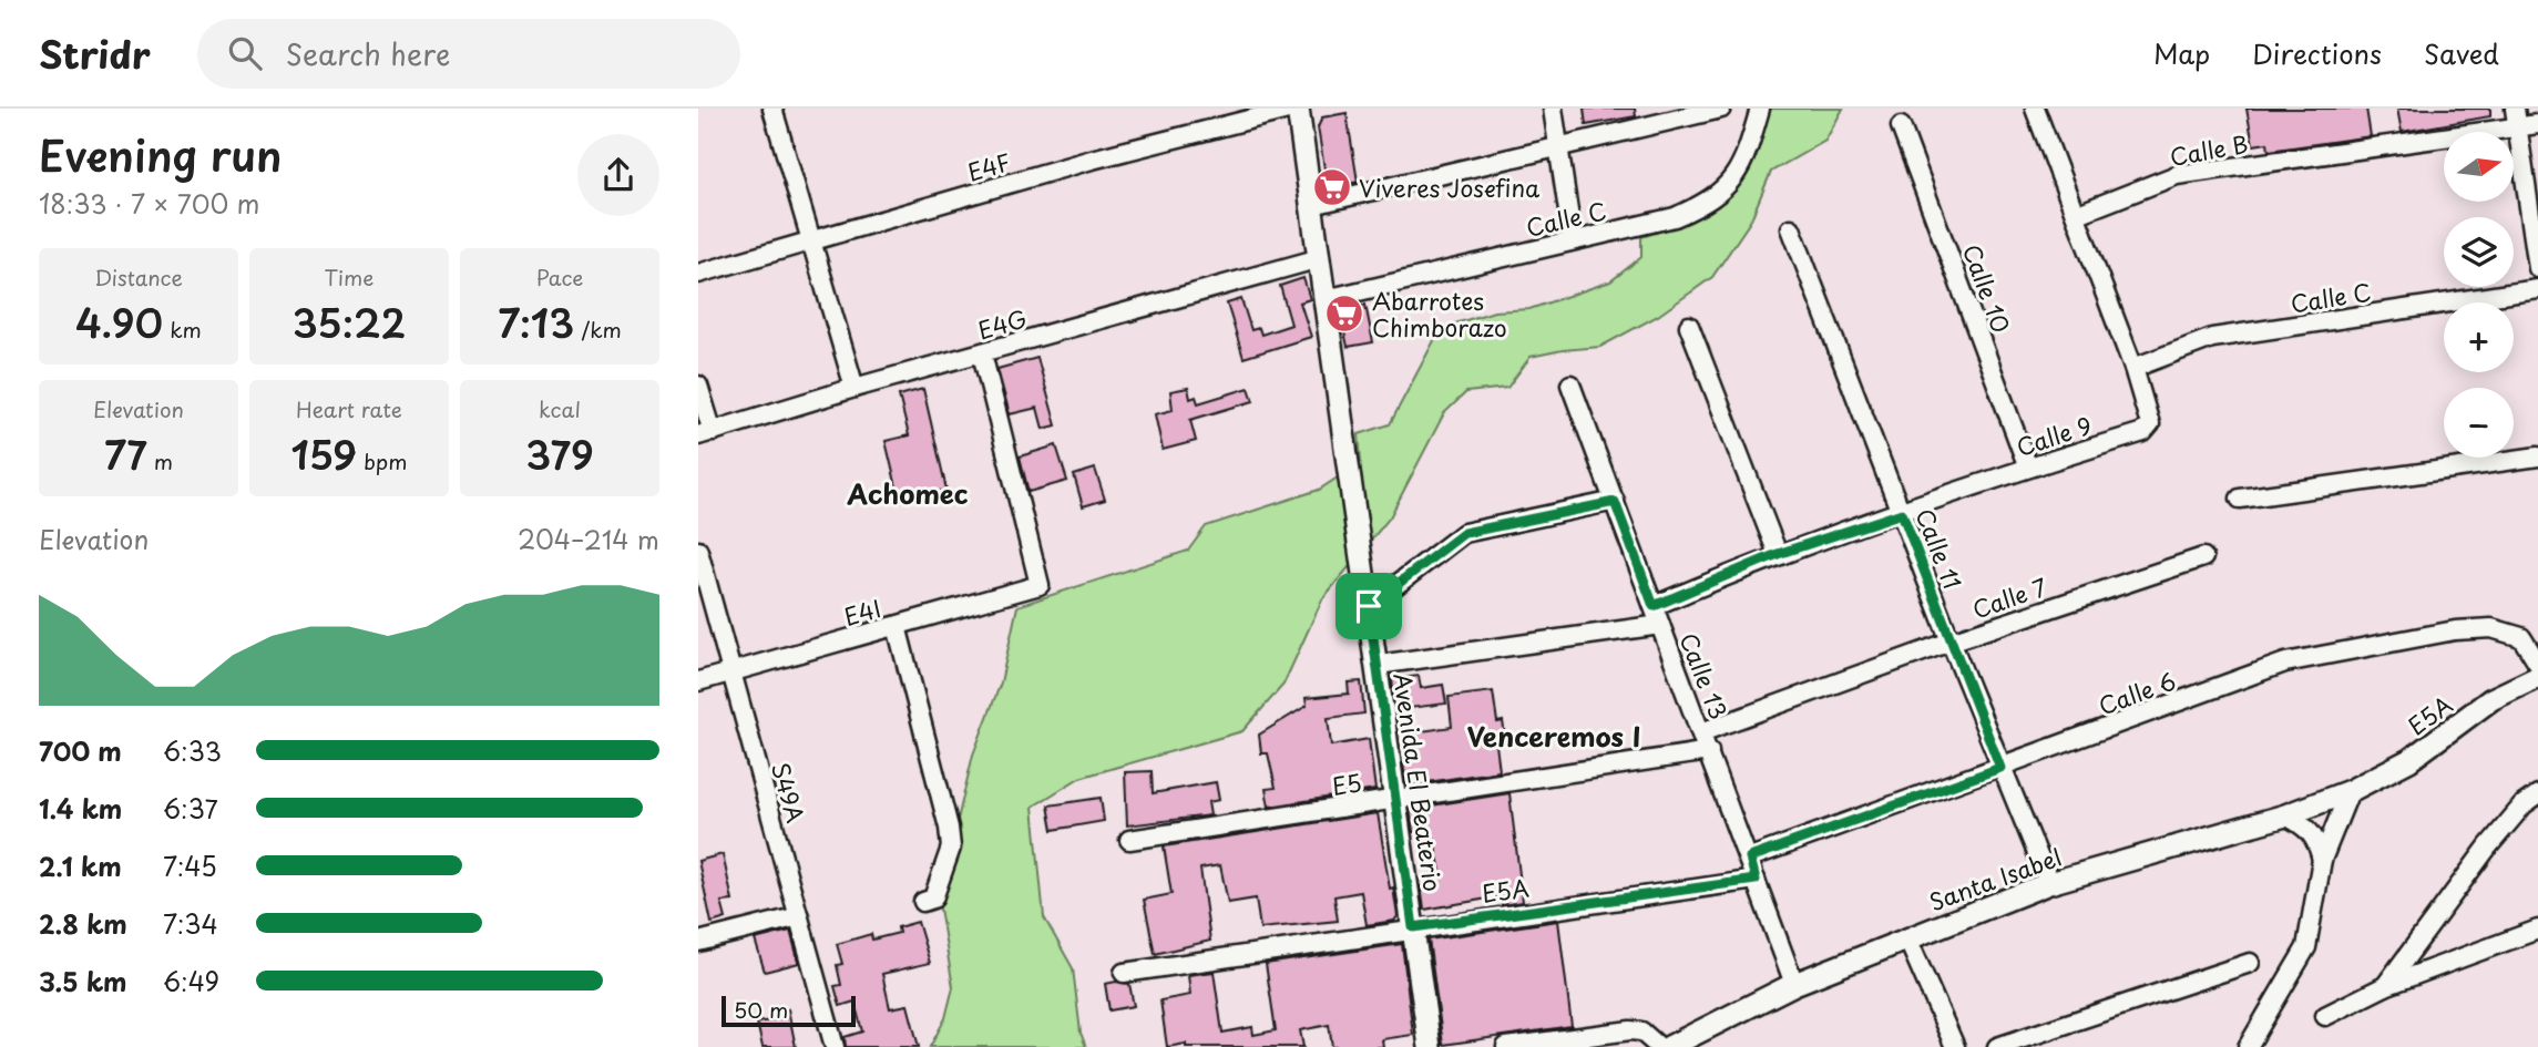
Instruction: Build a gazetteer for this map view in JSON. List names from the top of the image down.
{
  "streets": {
    "street": [
      "Calle B",
      "E4F",
      "Calle C",
      "Calle 10",
      "E4G",
      "Calle 9",
      "Calle 11",
      "Calle 7",
      "E4I",
      "Calle 13",
      "Calle 6",
      "E5A",
      "Avenida El Beaterio",
      "E5",
      "S49A",
      "Santa Isabel"
    ]
  },
  "crossings": [
    ["Calle B", "Calle 9"],
    ["E4F", "Avenida El Beaterio"],
    ["Calle C", "Calle 9"],
    ["Calle C", "Avenida El Beaterio"],
    ["Calle 10", "Calle 9"],
    ["E4G", "E4I"],
    ["E4G", "Avenida El Beaterio"],
    ["Calle 9", "Calle 11"],
    ["Calle 9", "Calle 13"],
    ["Calle 11", "Calle 7"],
    ["Calle 11", "Calle 6"],
    ["Calle 11", "Santa Isabel"],
    ["Calle 7", "Calle 13"],
    ["E4I", "S49A"],
    ["Calle 13", "Calle 6"],
    ["Calle 13", "E5A"],
    ["Calle 13", "E5"],
    ["Calle 13", "Santa Isabel"],
    ["E5A", "Avenida El Beaterio"],
    ["E5A", "Santa Isabel"],
    ["Avenida El Beaterio", "E5"]
  ],
  "districts": ["Achomec", "Venceremos I"],
  "places": {
    "supermarket": ["Viveres Josefina", "Abarrotes Chimborazo"]
  },
  "scale_bar": "50 m",
  "north": "right",
  "page": {
    "header": "Stridr",
    "search": "Search here",
    "nav": ["Map", "Directions", "Saved"],
    "heading": ["Evening run", "18:33 · 7 × 700 m"],
    "map_buttons": ["+", "−"],
    "stats": [
      ["Distance", "4.90 km"],
      ["Time", "35:22"],
      ["Pace", "7:13 /km"],
      ["Elevation", "77 m"],
      ["Heart rate", "159 bpm"],
      ["kcal", "379"]
    ],
    "chart": ["Elevation", "204–214 m"],
    "list": [
      {
        "name": "700 m",
        "note": "6:33"
      },
      {
        "name": "1.4 km",
        "note": "6:37"
      },
      {
        "name": "2.1 km",
        "note": "7:45"
      },
      {
        "name": "2.8 km",
        "note": "7:34"
      },
      {
        "name": "3.5 km",
        "note": "6:49"
      }
    ],
    "scale": "50 m"
  }
}
